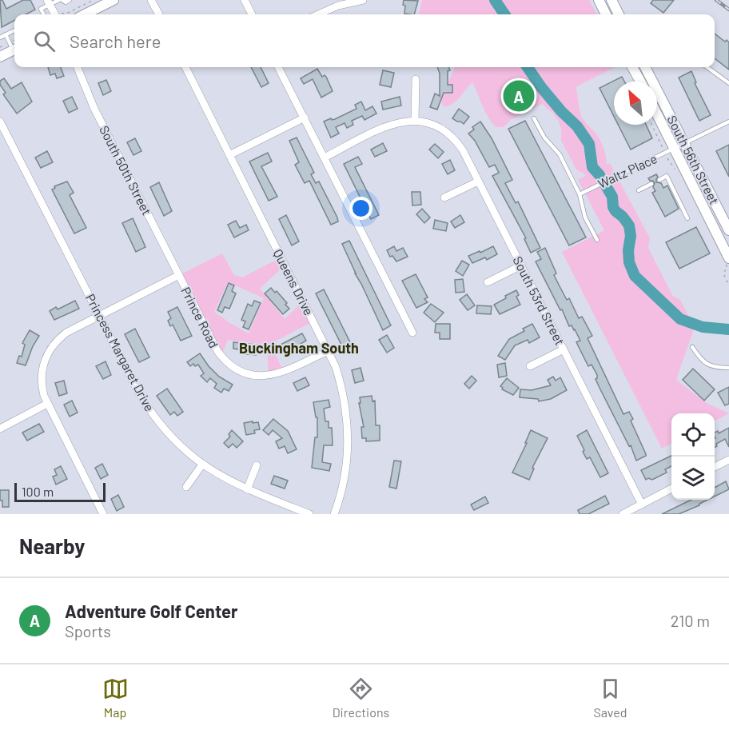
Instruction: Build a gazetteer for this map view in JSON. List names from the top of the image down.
{
  "streets": {
    "main road": ["South 56th Street"],
    "street": [
      "South 50th Street",
      "Queens Drive",
      "South 53rd Street",
      "Prince Road",
      "Princess Margaret Drive"
    ],
    "lane": ["Waltz Place"]
  },
  "crossings": [
    ["South 56th Street", "Waltz Place"],
    ["South 50th Street", "Prince Road"],
    ["Queens Drive", "Prince Road"]
  ],
  "districts": ["Buckingham South"],
  "scale_bar": "100 m",
  "north": "top left",
  "page": {
    "search": "Search here",
    "pins": "A",
    "scale": "100 m",
    "heading": "Nearby",
    "list": [
      {
        "mark": "A",
        "name": "Adventure Golf Center",
        "note": "Sports",
        "value": "210 m"
      }
    ],
    "nav": ["Map", "Directions", "Saved"]
  }
}
